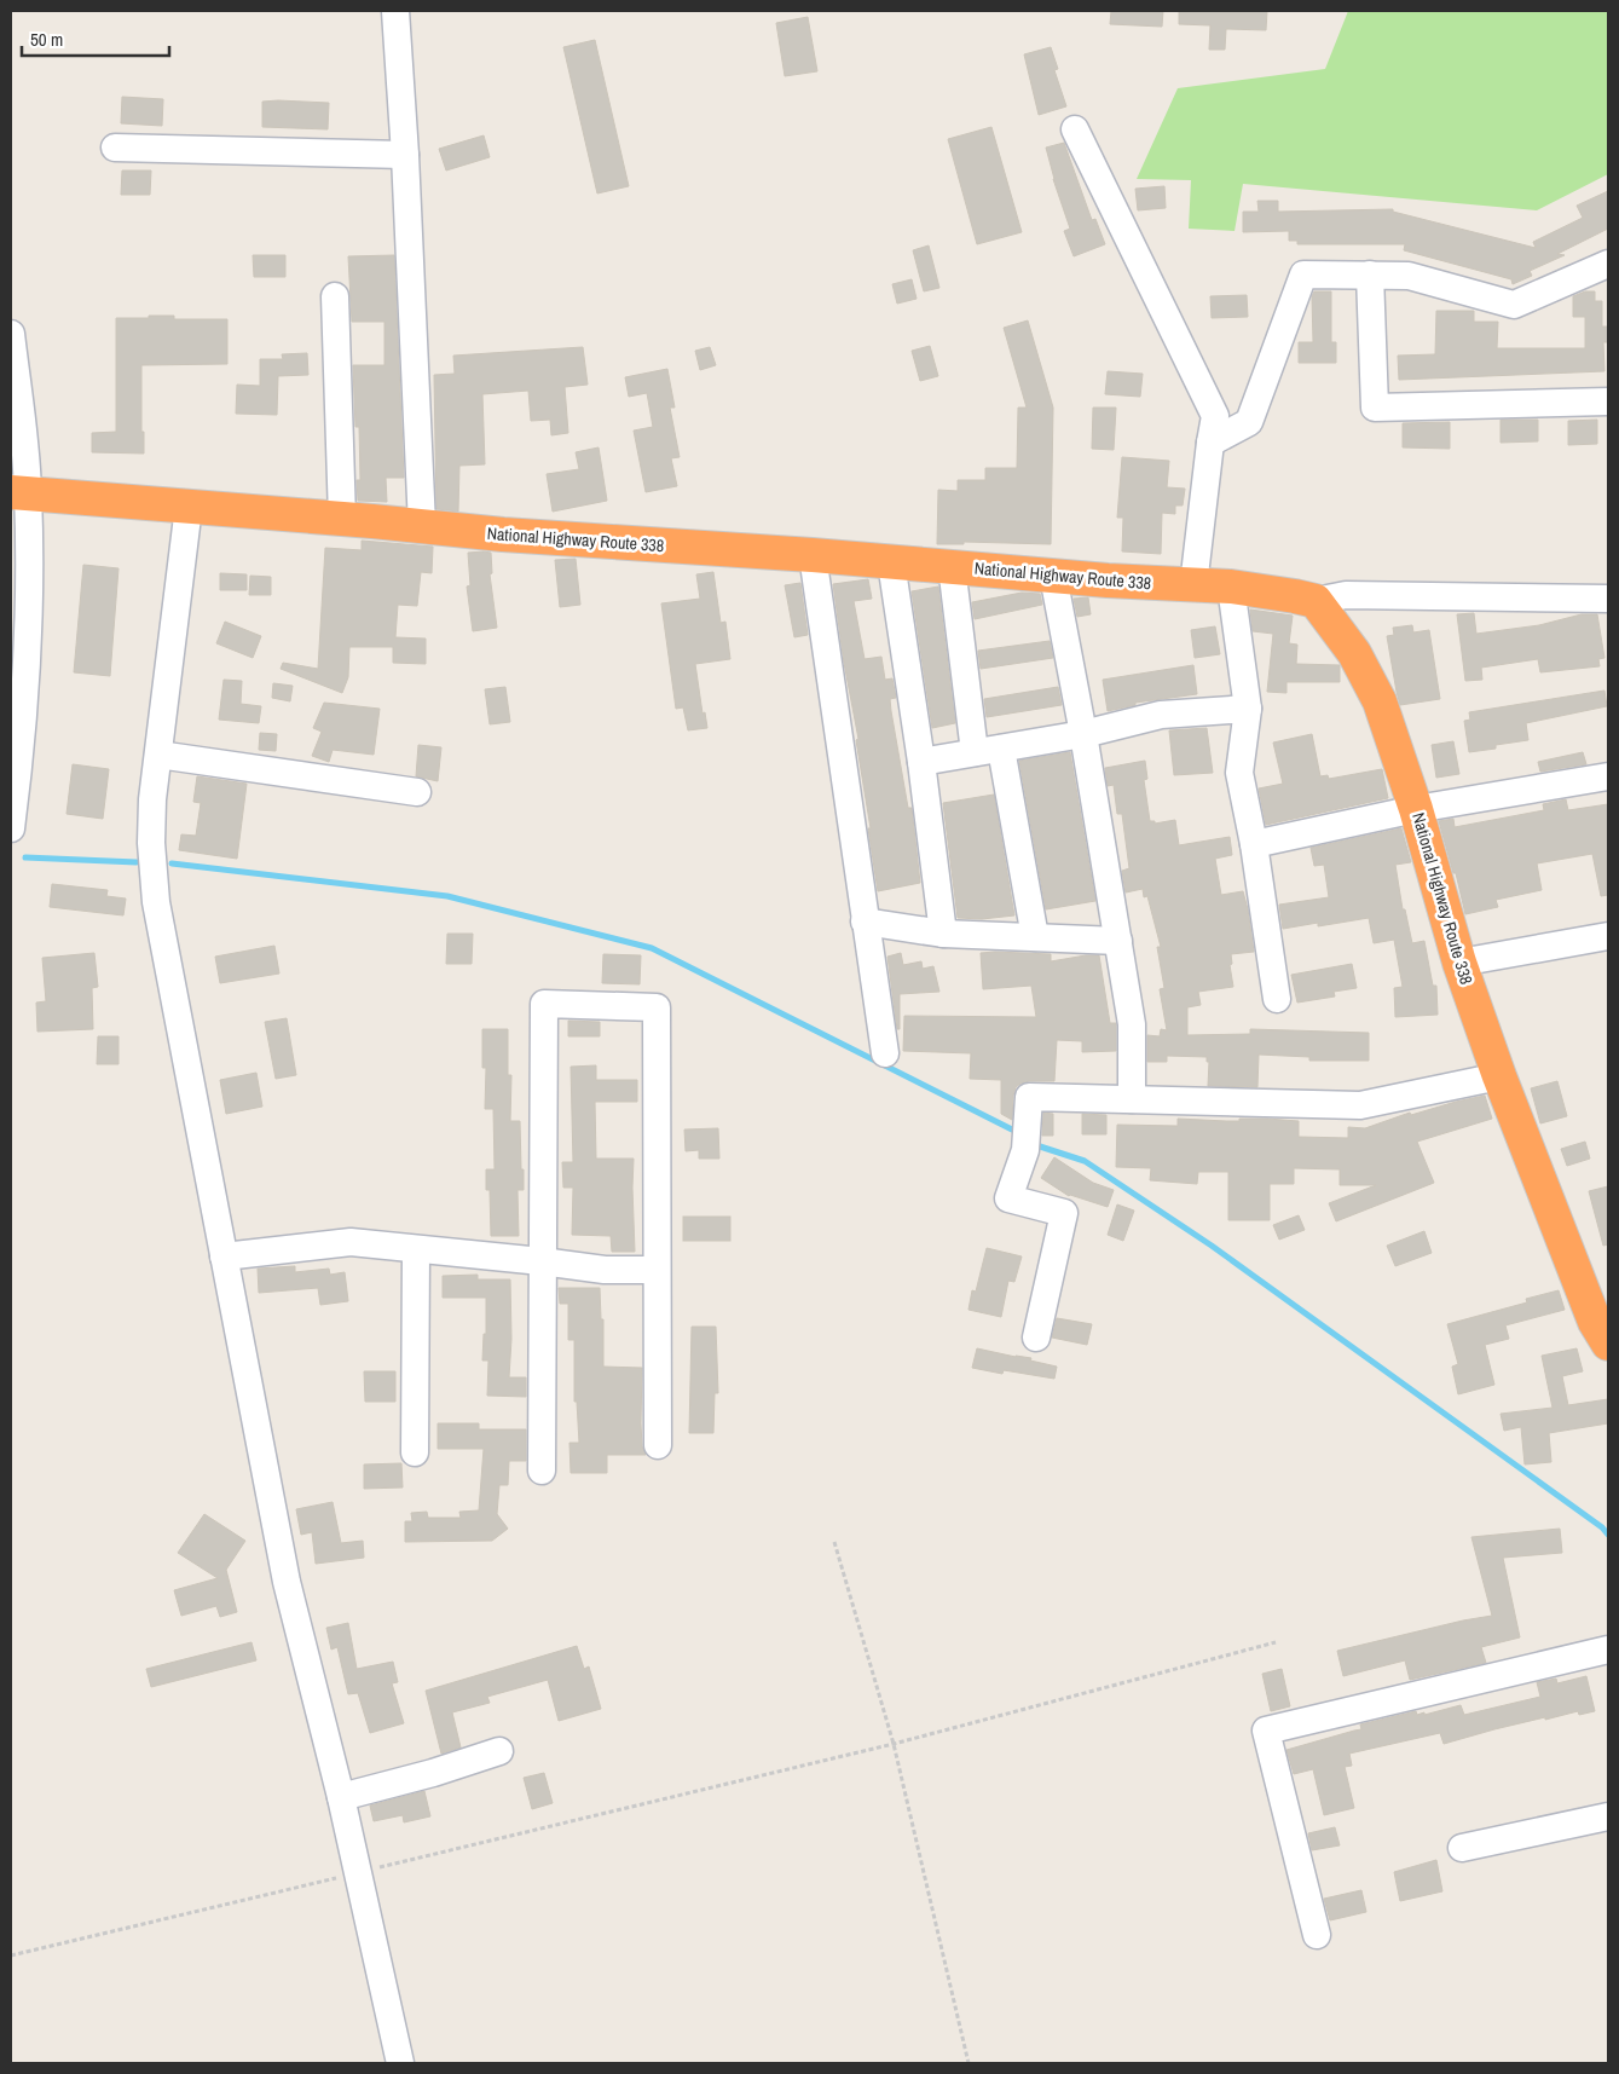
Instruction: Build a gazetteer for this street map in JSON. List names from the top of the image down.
{
  "streets": {
    "highway": ["National Highway Route 338"]
  },
  "scale_bar": "50 m"
}
